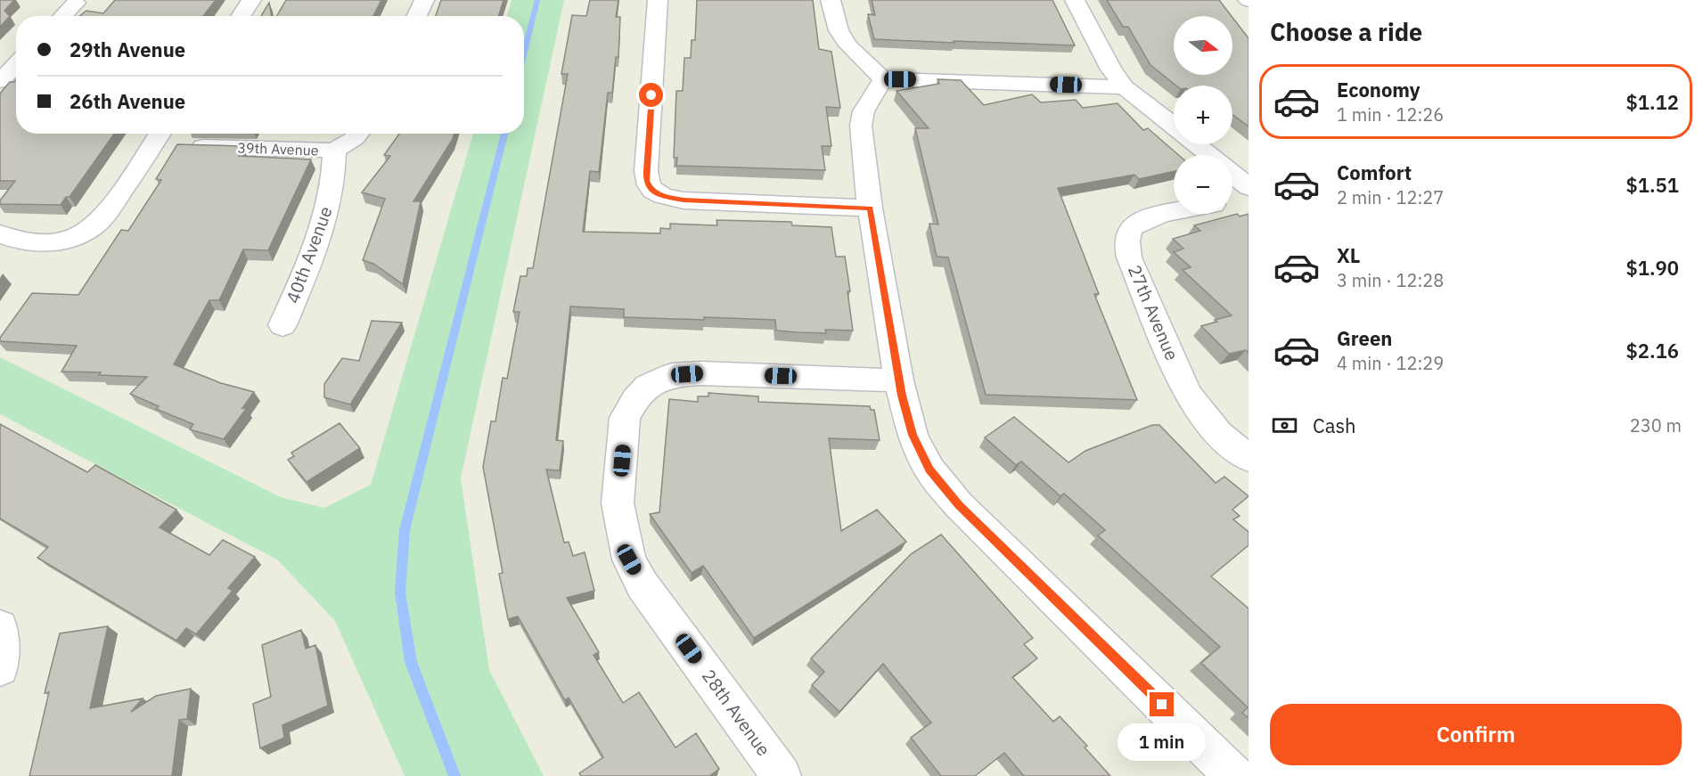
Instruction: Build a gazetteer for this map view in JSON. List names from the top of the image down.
{
  "streets": {
    "street": [
      "39th Avenue",
      "40th Avenue",
      "27th Avenue",
      "28th Avenue"
    ]
  },
  "crossings": [
    ["39th Avenue", "40th Avenue"]
  ],
  "north": "right",
  "page": {
    "heading": "Choose a ride",
    "map_buttons": ["+", "−"],
    "banner": ["29th Avenue", "26th Avenue"],
    "list": [
      {
        "name": "Economy",
        "note": "1 min · 12:26",
        "value": "$1.12"
      },
      {
        "name": "Comfort",
        "note": "2 min · 12:27",
        "value": "$1.51"
      },
      {
        "name": "XL",
        "note": "3 min · 12:28",
        "value": "$1.90"
      },
      {
        "name": "Green",
        "note": "4 min · 12:29",
        "value": "$2.16"
      }
    ],
    "pay": ["Cash", "230 m"],
    "buttons": "Confirm",
    "bubble": "1 min"
  }
}
